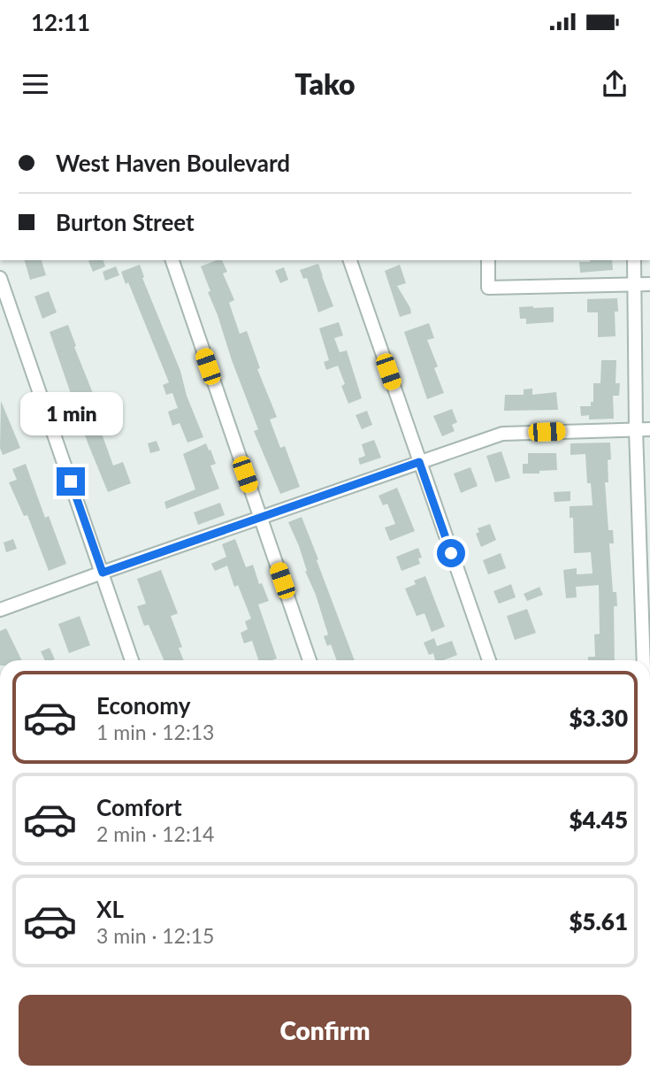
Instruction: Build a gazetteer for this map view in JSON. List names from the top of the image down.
{
  "page": {
    "status": "12:11",
    "header": "Tako",
    "banner": ["West Haven Boulevard", "Burton Street"],
    "bubble": "1 min",
    "list": [
      {
        "name": "Economy",
        "note": "1 min · 12:13",
        "value": "$3.30"
      },
      {
        "name": "Comfort",
        "note": "2 min · 12:14",
        "value": "$4.45"
      },
      {
        "name": "XL",
        "note": "3 min · 12:15",
        "value": "$5.61"
      }
    ],
    "buttons": "Confirm"
  }
}
